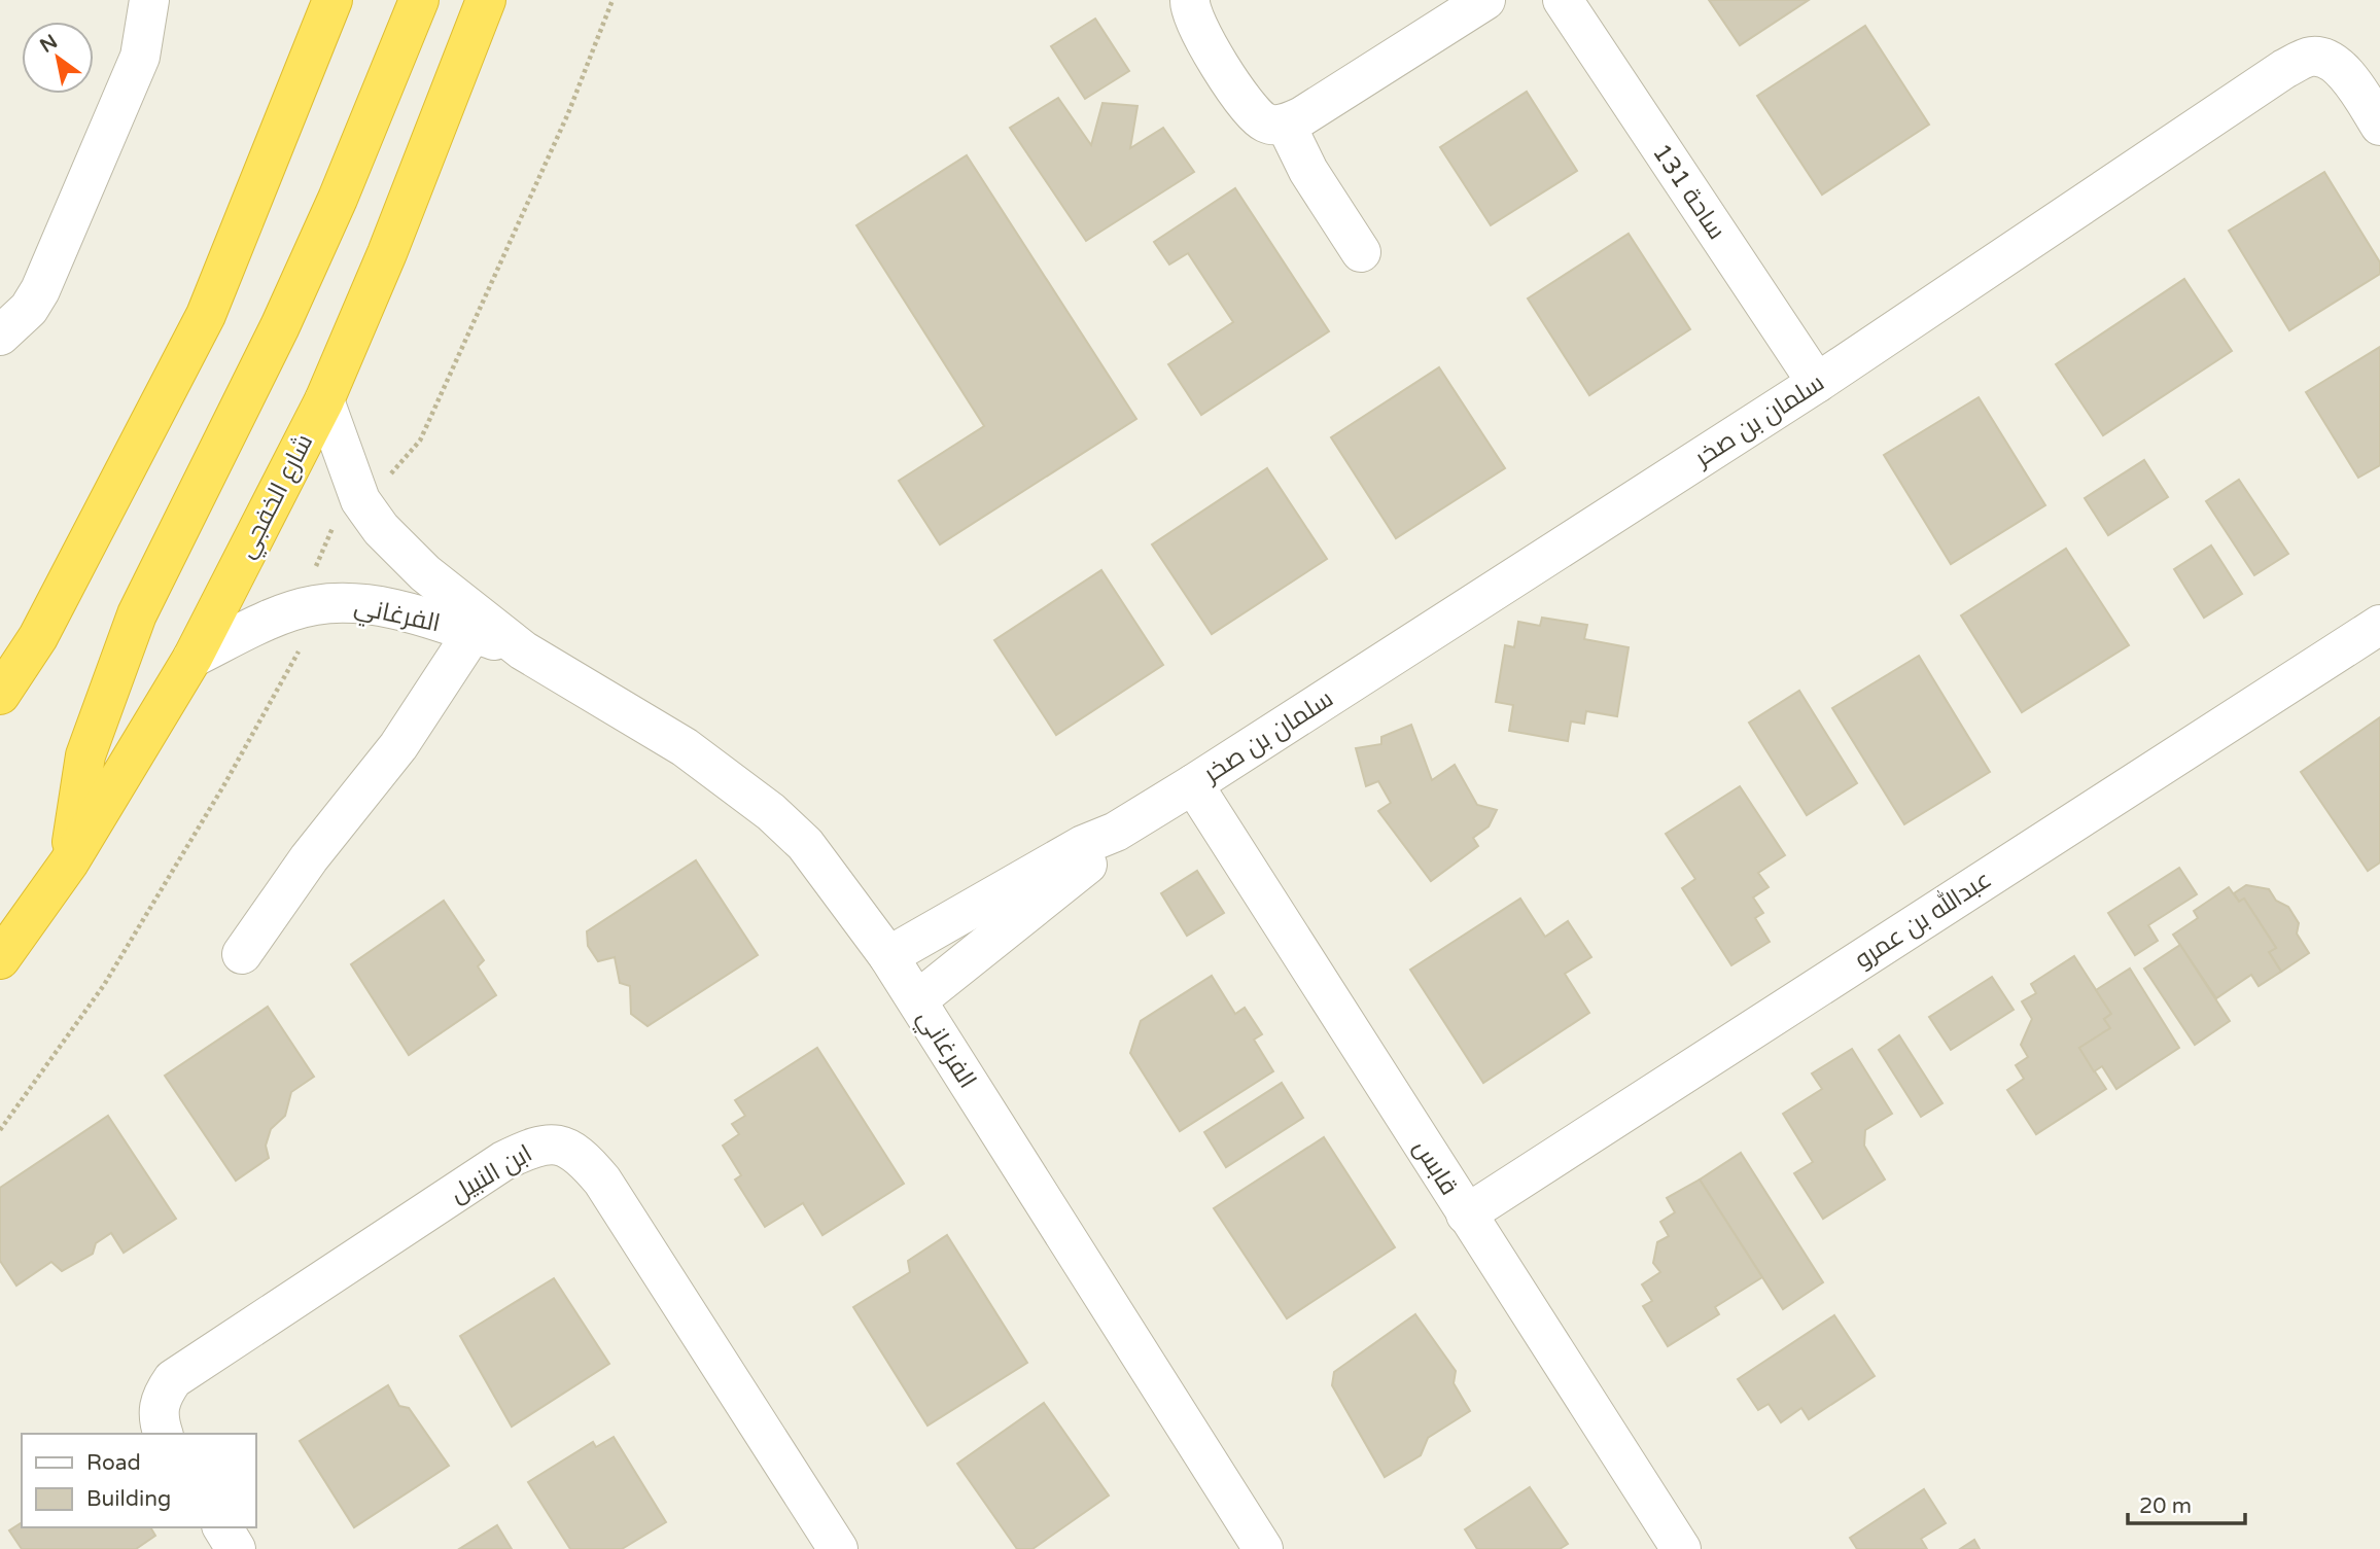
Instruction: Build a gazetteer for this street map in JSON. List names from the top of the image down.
{
  "streets": {
    "highway": ["شارع الخفجي"],
    "street": [
      "ساحة 131",
      "سلمان بن صخر",
      "الفرغاني",
      "عبدالله بن عمرو",
      "قابس",
      "ابن النبيل"
    ]
  },
  "crossings": [
    ["ساحة 131", "سلمان بن صخر"],
    ["سلمان بن صخر", "الفرغاني"],
    ["سلمان بن صخر", "قابس"],
    ["شارع الخفجي", "الفرغاني"],
    ["عبدالله بن عمرو", "قابس"]
  ],
  "legend": ["Road", "Building"],
  "scale_bar": "20 m",
  "north": "top left"
}
